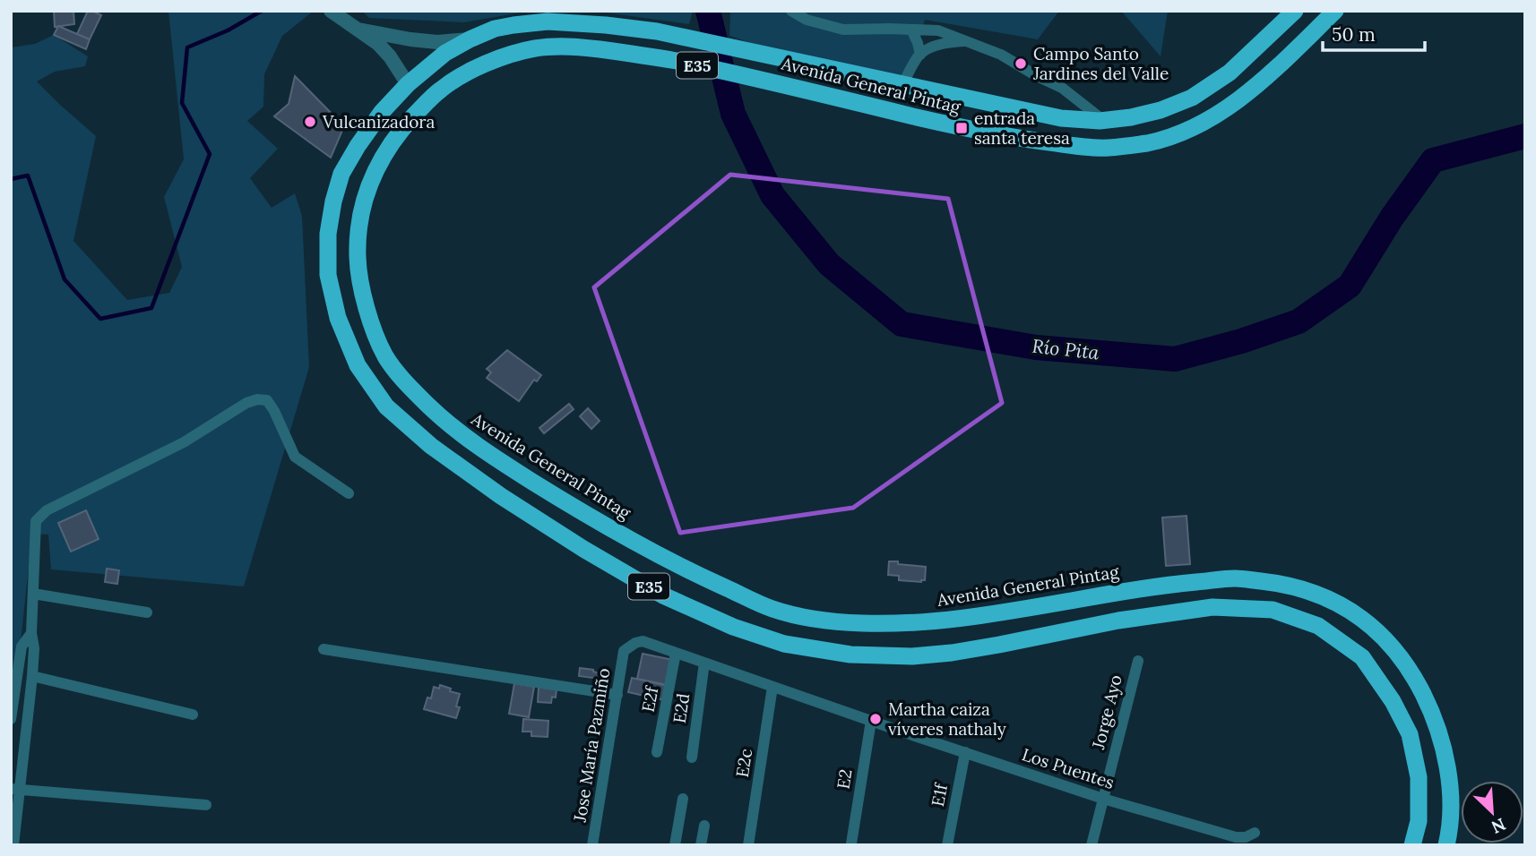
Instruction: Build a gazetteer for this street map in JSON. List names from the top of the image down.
{
  "streets": {
    "highway": ["E35", "Avenida General Pintag"],
    "street": [
      "E2f",
      "E2d",
      "Jorge Ayo",
      "Jose María Pazmiño",
      "E2c",
      "Los Puentes",
      "E2",
      "E1f"
    ]
  },
  "crossings": [
    ["E2f", "Los Puentes"],
    ["E2d", "Los Puentes"],
    ["Jorge Ayo", "Los Puentes"],
    ["Jose María Pazmiño", "Los Puentes"],
    ["E2c", "Los Puentes"],
    ["Los Puentes", "E2"],
    ["Los Puentes", "E1f"]
  ],
  "water": ["Río Pita"],
  "places": {
    "other": ["Campo Santo Jardines del Valle", "Vulcanizadora", "Martha caiza víveres nathaly"],
    "transit": ["entrada santa teresa"]
  },
  "scale_bar": "50 m",
  "north": "bottom right"
}
